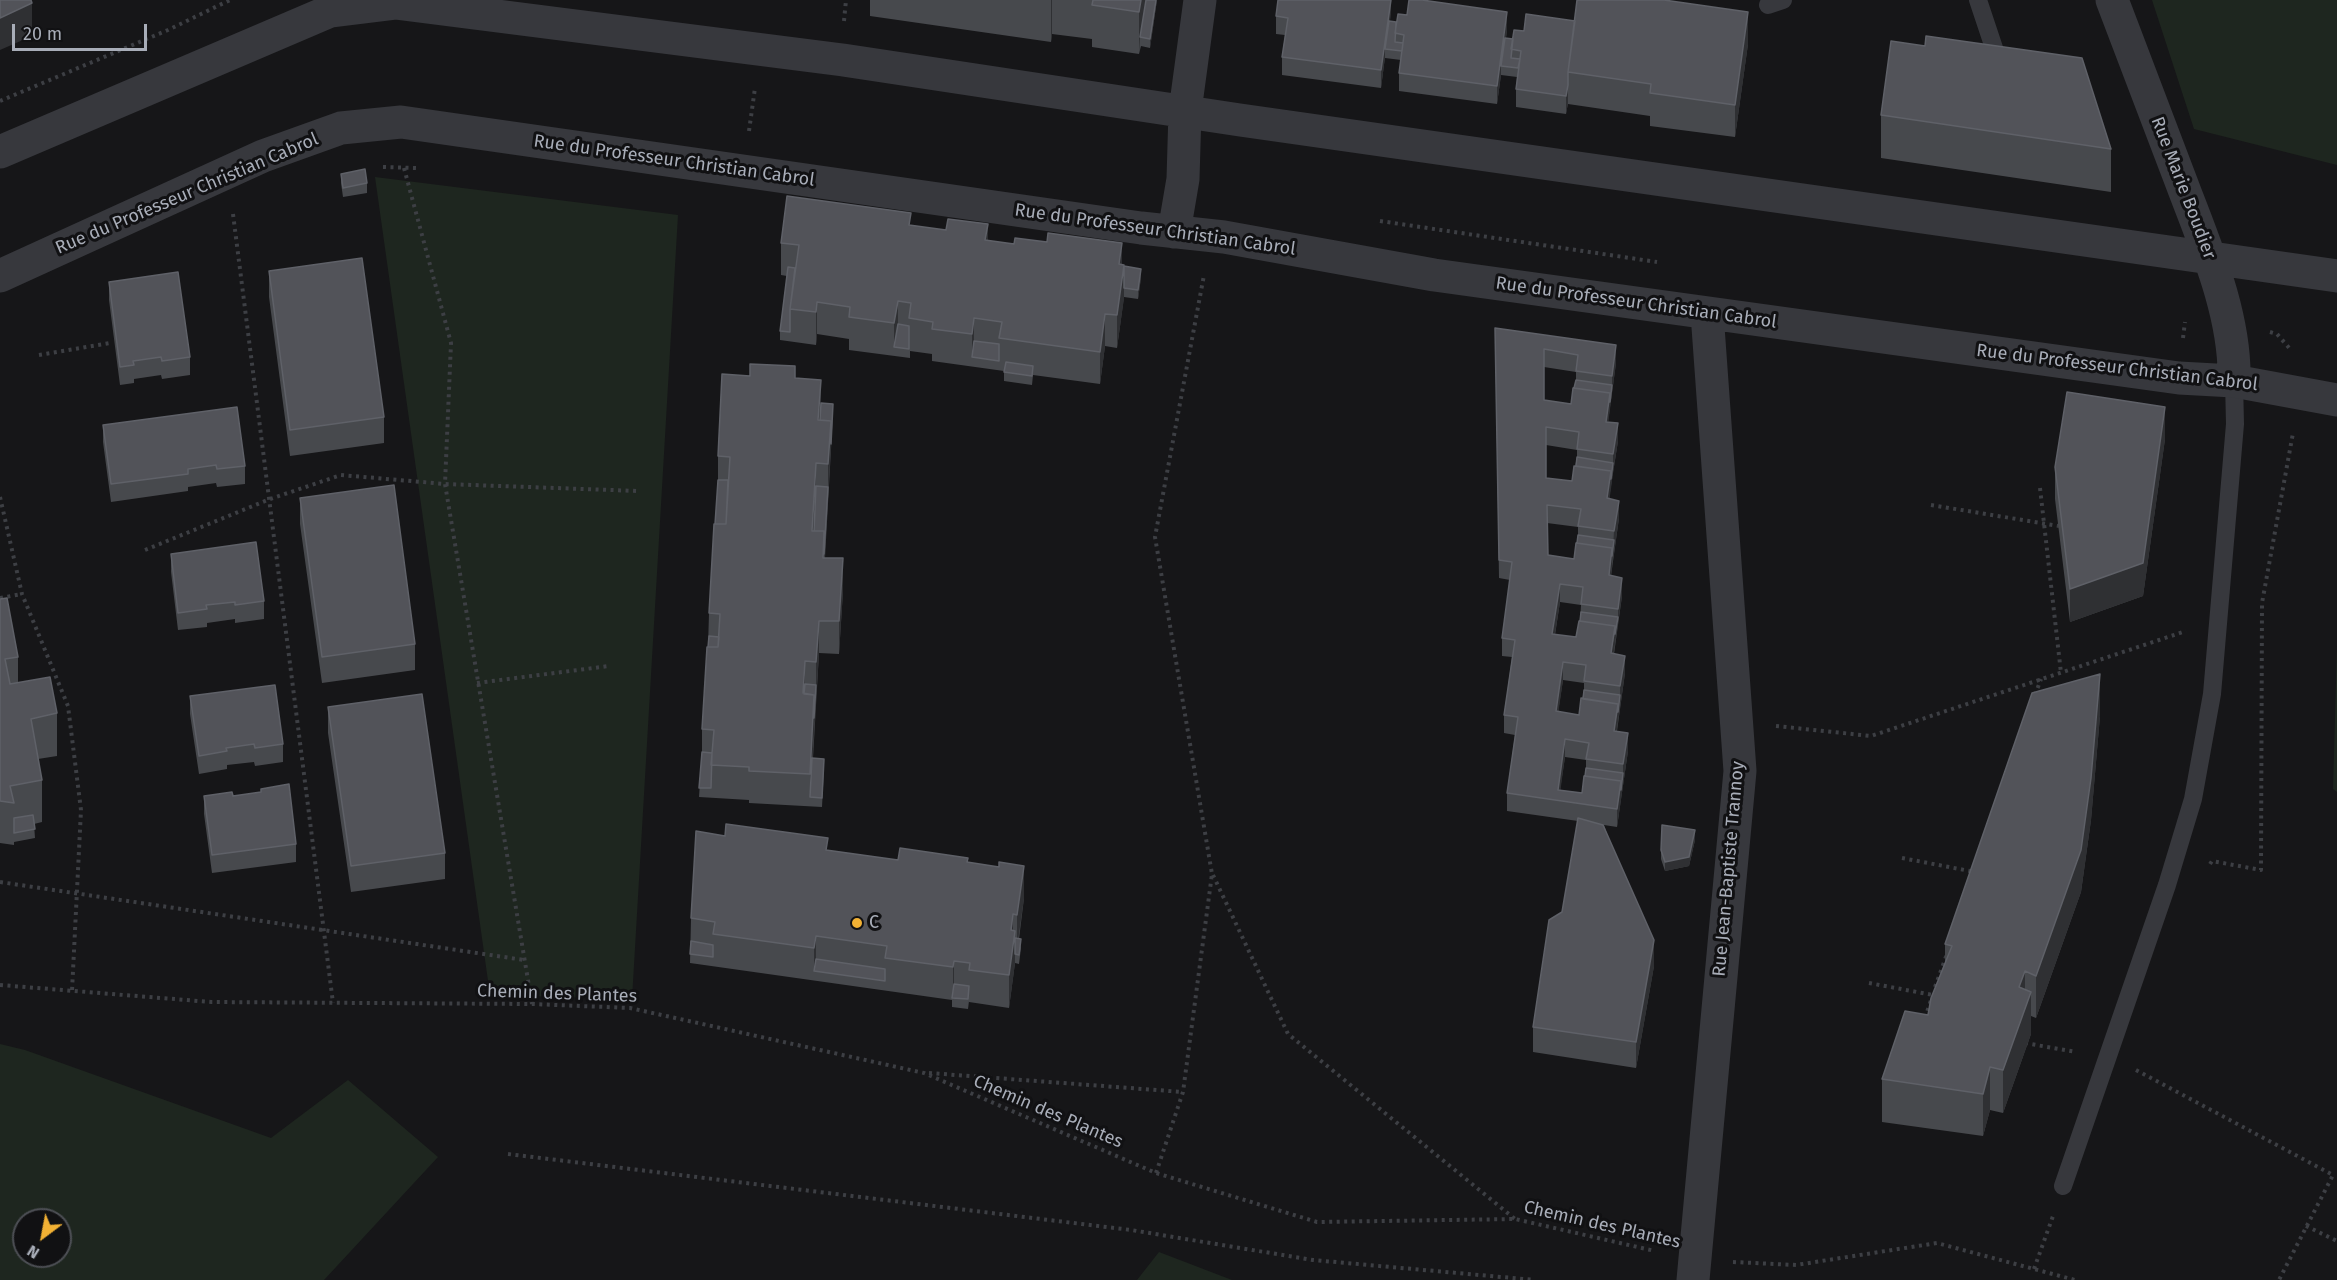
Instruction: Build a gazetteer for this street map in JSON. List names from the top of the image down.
{
  "streets": {
    "street": ["Rue du Professeur Christian Cabrol", "Rue Marie Boudier", "Rue Jean-Baptiste Trannoy"],
    "path": ["Chemin des Plantes"]
  },
  "crossings": [
    ["Rue du Professeur Christian Cabrol", "Rue Marie Boudier"],
    ["Rue du Professeur Christian Cabrol", "Rue Jean-Baptiste Trannoy"],
    ["Rue Jean-Baptiste Trannoy", "Chemin des Plantes"]
  ],
  "places": ["C"],
  "scale_bar": "20 m",
  "north": "bottom left"
}
